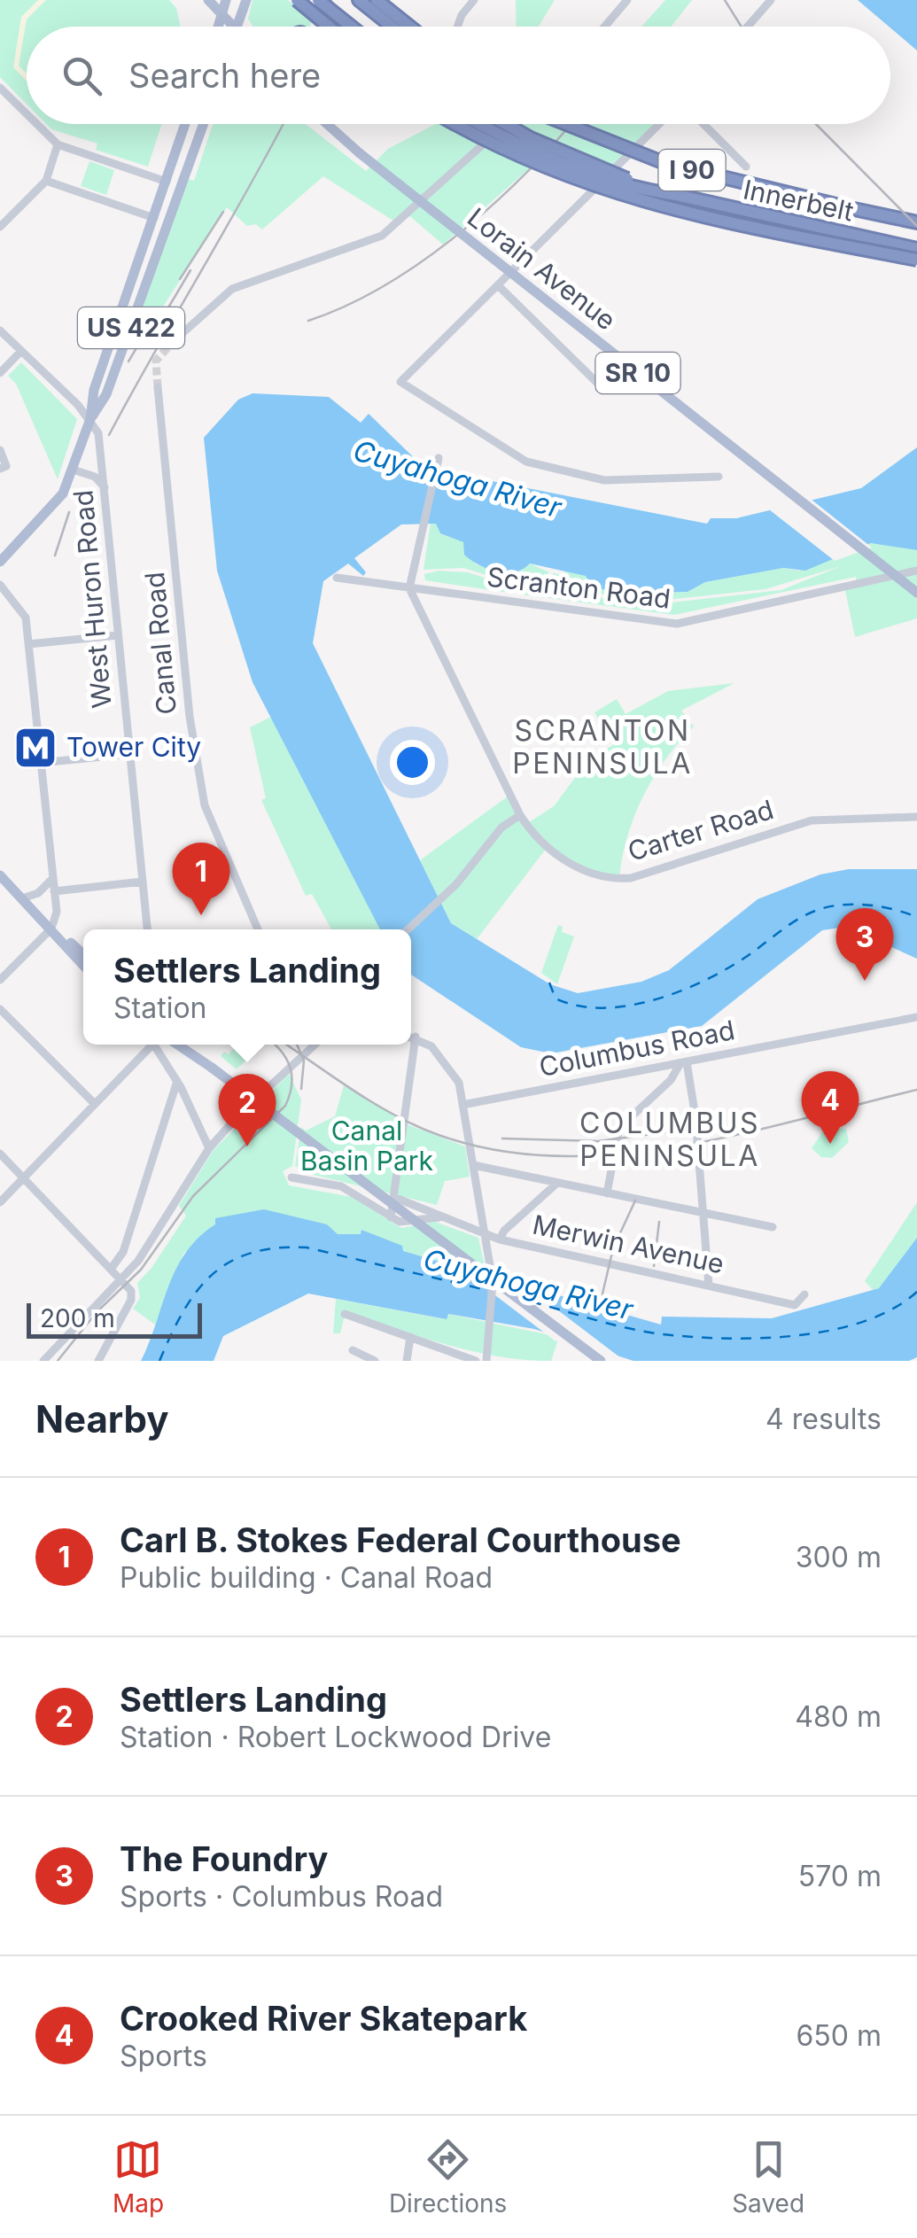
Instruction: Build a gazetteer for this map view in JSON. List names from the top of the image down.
{
  "streets": {
    "highway": ["I 90", "Innerbelt"],
    "main road": ["Lorain Avenue", "US 422", "SR 10"],
    "street": [
      "Scranton Road",
      "West Huron Road",
      "Canal Road",
      "Carter Road",
      "Columbus Road",
      "Merwin Avenue"
    ]
  },
  "crossings": [
    ["US 422", "West Huron Road"],
    ["Scranton Road", "Carter Road"]
  ],
  "districts": ["SCRANTON PENINSULA", "COLUMBUS PENINSULA"],
  "water": ["Cuyahoga River"],
  "parks": ["Canal Basin Park"],
  "places": {
    "metro station": ["Tower City"]
  },
  "scale_bar": "200 m",
  "page": {
    "search": "Search here",
    "pins": [
      "1",
      "3",
      "4",
      "2"
    ],
    "popup": ["Settlers Landing", "Station"],
    "scale": "200 m",
    "heading": ["Nearby", "4 results"],
    "list": [
      {
        "mark": "1",
        "name": "Carl B. Stokes Federal Courthouse",
        "note": "Public building · Canal Road",
        "value": "300 m"
      },
      {
        "mark": "2",
        "name": "Settlers Landing",
        "note": "Station · Robert Lockwood Drive",
        "value": "480 m"
      },
      {
        "mark": "3",
        "name": "The Foundry",
        "note": "Sports · Columbus Road",
        "value": "570 m"
      },
      {
        "mark": "4",
        "name": "Crooked River Skatepark",
        "note": "Sports",
        "value": "650 m"
      }
    ],
    "nav": ["Map", "Directions", "Saved"]
  }
}
